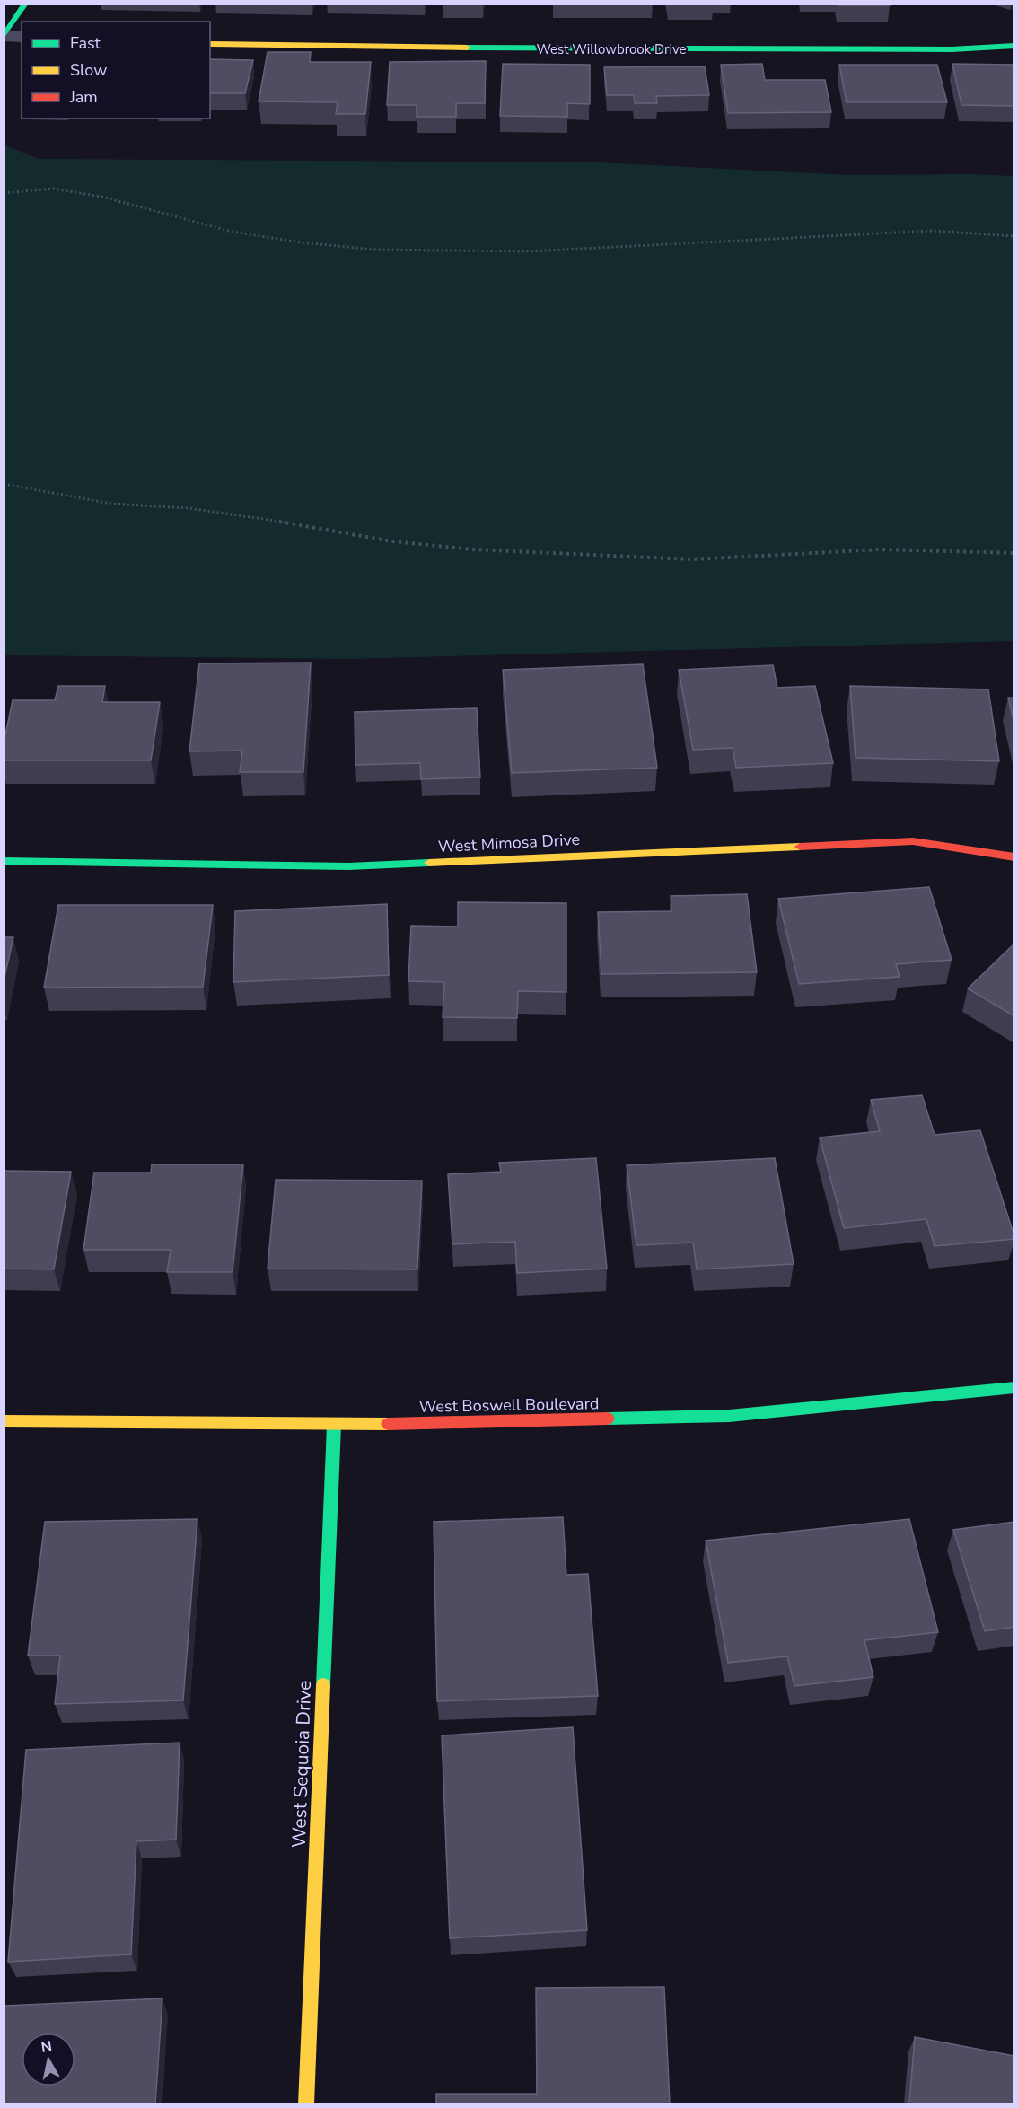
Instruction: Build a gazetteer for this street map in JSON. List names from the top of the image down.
{
  "streets": {
    "street": [
      "West Willowbrook Drive",
      "West Mimosa Drive",
      "West Boswell Boulevard",
      "West Sequoia Drive"
    ]
  },
  "crossings": [
    ["West Boswell Boulevard", "West Sequoia Drive"]
  ],
  "legend": ["Fast", "Slow", "Jam"],
  "north": "top"
}
